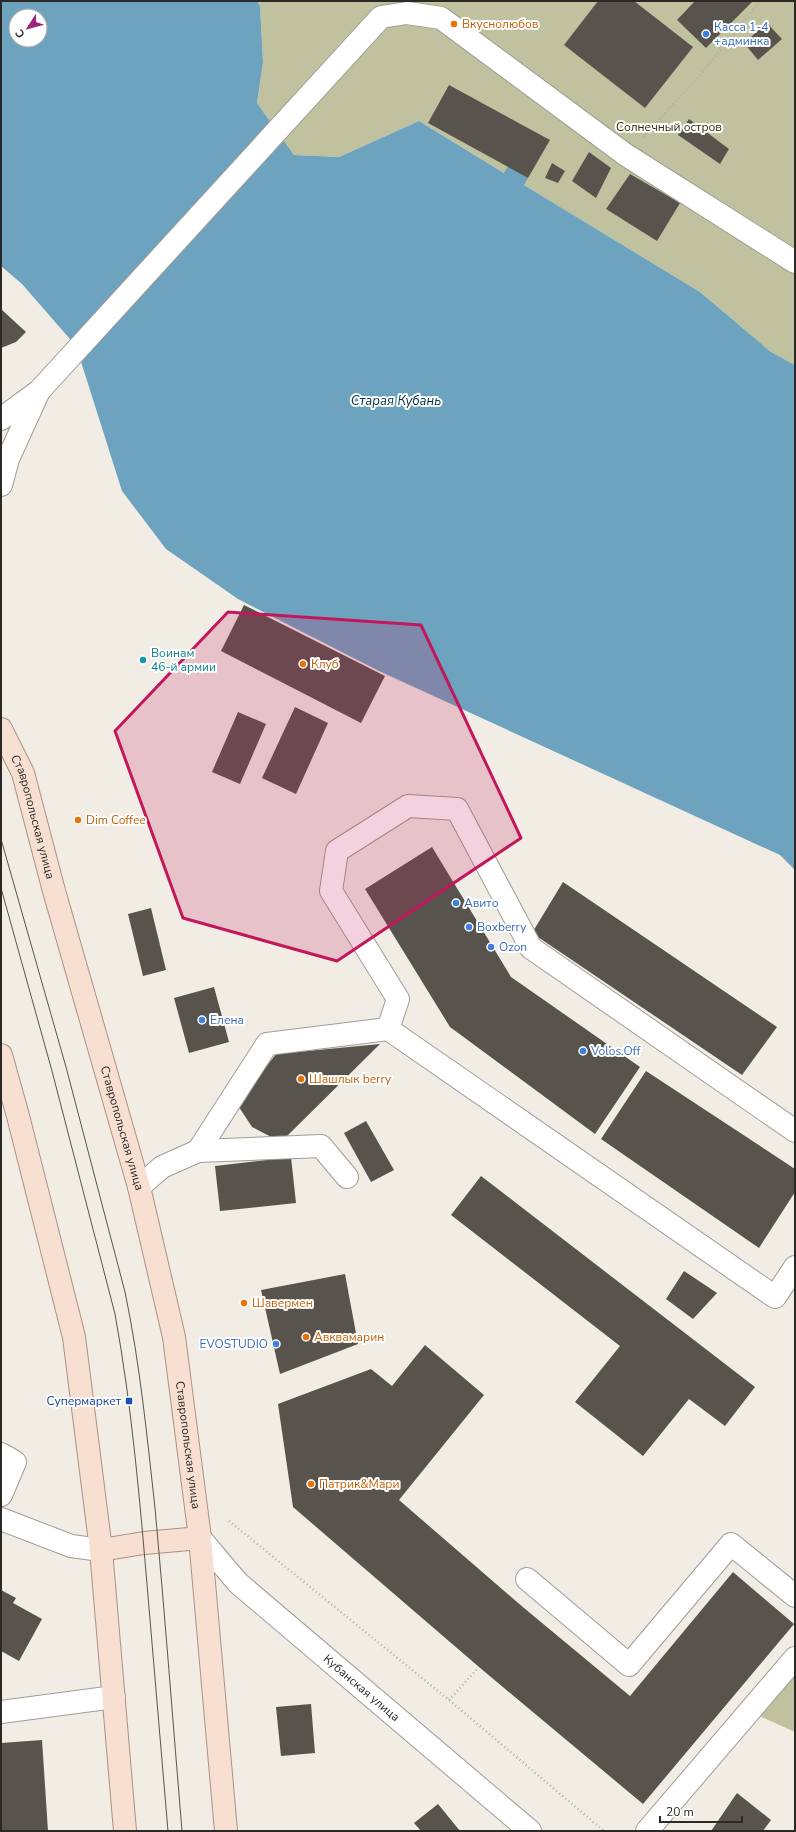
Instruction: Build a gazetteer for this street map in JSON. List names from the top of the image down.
{
  "streets": {
    "main road": ["Ставропольская улица"],
    "street": ["Кубанская улица"]
  },
  "crossings": [
    ["Ставропольская улица", "Кубанская улица"]
  ],
  "water": ["Старая Кубань"],
  "parks": ["Солнечный остров"],
  "places": {
    "other": [
      "Вкуснолюбов",
      "Касса 1-4 +админка",
      "Воинам 46-й армии",
      "Клуб",
      "Dim Coffee",
      "Авито",
      "Boxberry",
      "Ozon",
      "Елена",
      "Volos.Off",
      "Шашлык berry",
      "Шавермен",
      "Авквамарин",
      "EVOSTUDIO",
      "Патрик&Мари"
    ],
    "transit": ["Супермаркет"]
  },
  "scale_bar": "20 m",
  "north": "bottom left"
}
